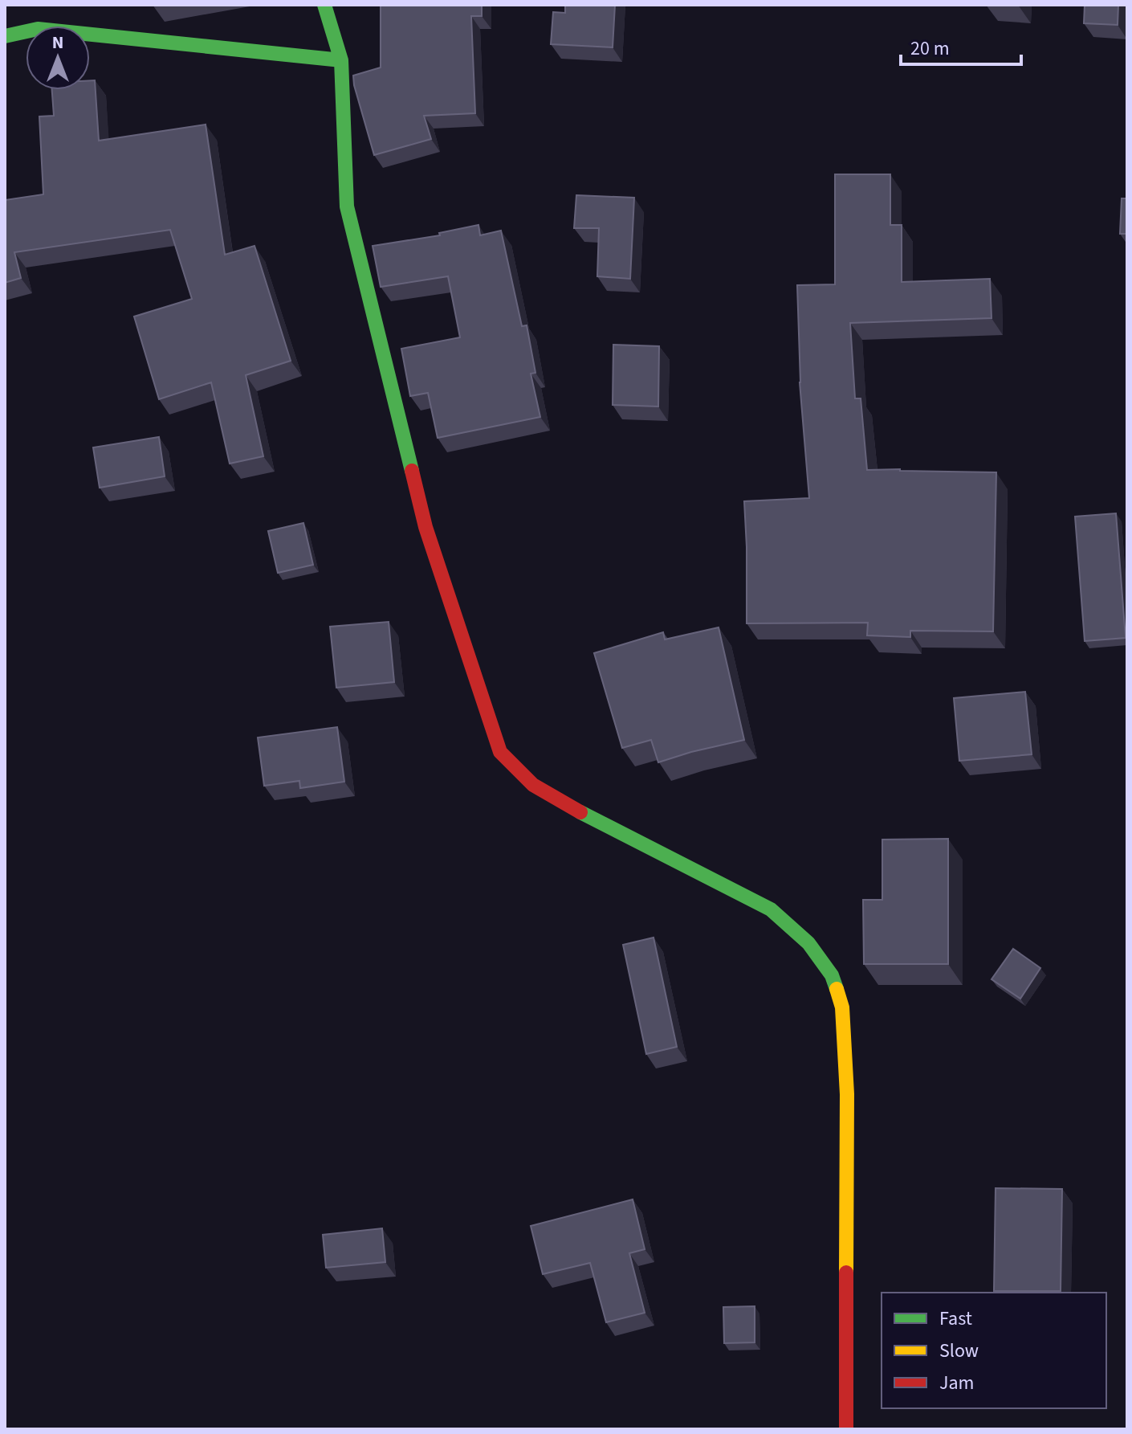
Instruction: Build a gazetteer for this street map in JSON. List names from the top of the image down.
{
  "legend": ["Fast", "Slow", "Jam"],
  "scale_bar": "20 m",
  "north": "top"
}
